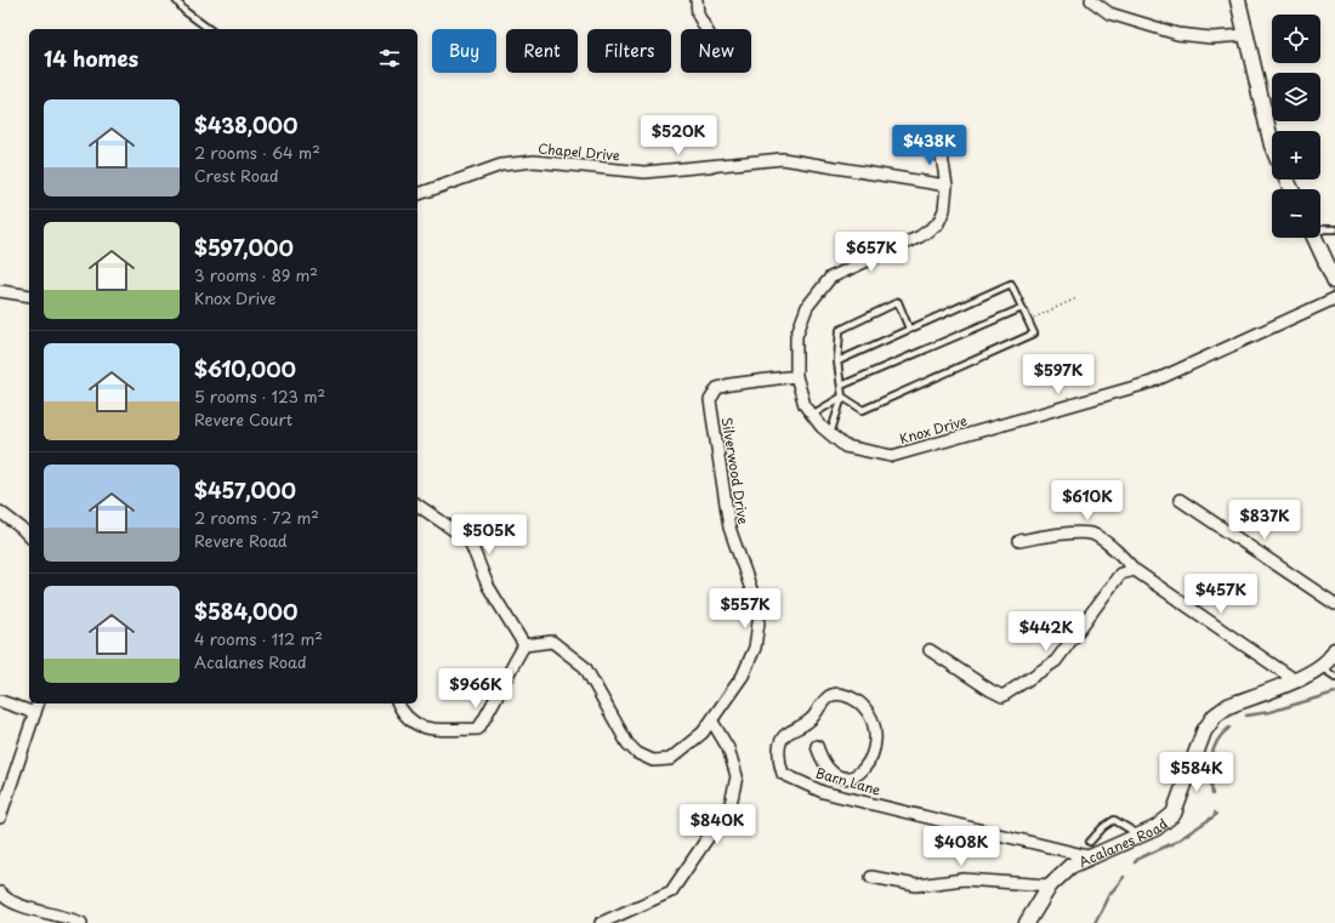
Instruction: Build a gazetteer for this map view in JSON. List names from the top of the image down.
{
  "streets": {
    "street": [
      "Chapel Drive",
      "Knox Drive",
      "Silverwood Drive",
      "Barn Lane",
      "Acalanes Road"
    ]
  },
  "crossings": [
    ["Chapel Drive", "Knox Drive"],
    ["Knox Drive", "Silverwood Drive"],
    ["Barn Lane", "Acalanes Road"]
  ],
  "page": {
    "map_buttons": ["+", "−"],
    "chip": [
      "Buy",
      "Rent",
      "Filters",
      "New"
    ],
    "heading": "14 homes",
    "list": [
      {
        "name": "$438,000",
        "note": "2 rooms · 64 m² · Crest Road"
      },
      {
        "name": "$597,000",
        "note": "3 rooms · 89 m² · Knox Drive"
      },
      {
        "name": "$610,000",
        "note": "5 rooms · 123 m² · Revere Court"
      },
      {
        "name": "$457,000",
        "note": "2 rooms · 72 m² · Revere Road"
      },
      {
        "name": "$584,000",
        "note": "4 rooms · 112 m² · Acalanes Road"
      }
    ],
    "price": [
      "$520K",
      "$438K",
      "$657K",
      "$597K",
      "$610K",
      "$837K",
      "$505K",
      "$457K",
      "$557K",
      "$442K",
      "$966K",
      "$584K",
      "$840K",
      "$408K"
    ]
  }
}
